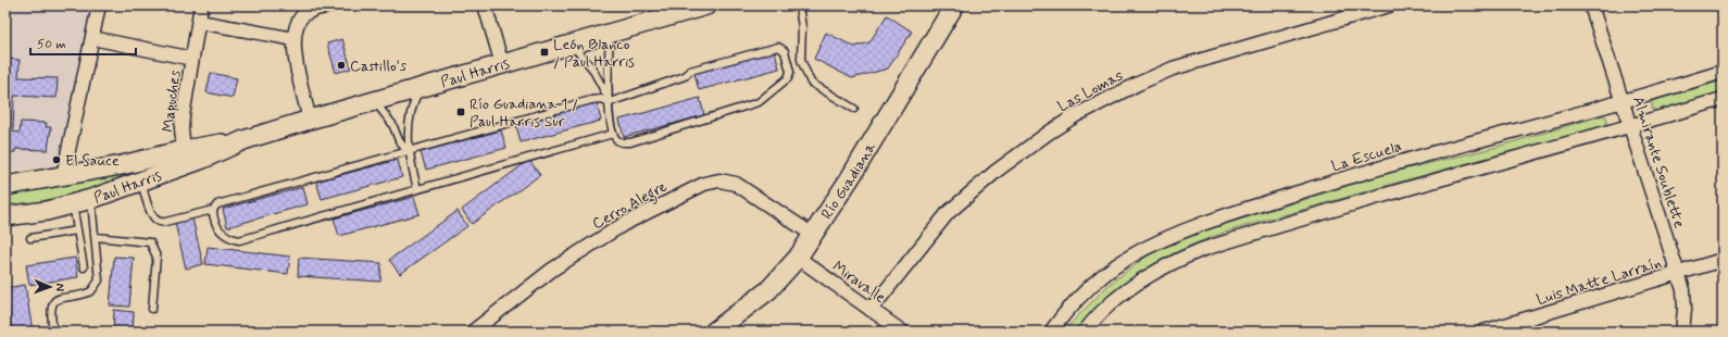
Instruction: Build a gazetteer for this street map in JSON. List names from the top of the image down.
{
  "streets": {
    "street": [
      "Paul Harris",
      "Las Lomas",
      "Mapuches",
      "La Escuela",
      "Almirante Soublette",
      "Río Guadiana",
      "Cerro Alegre",
      "Luis Matte Larraín",
      "Miravalle"
    ]
  },
  "crossings": [
    ["Paul Harris", "Mapuches"],
    ["Las Lomas", "Miravalle"],
    ["La Escuela", "Almirante Soublette"],
    ["Almirante Soublette", "Luis Matte Larraín"],
    ["Río Guadiana", "Cerro Alegre"],
    ["Río Guadiana", "Miravalle"]
  ],
  "places": {
    "transit": ["León Blanco / Paul Harris", "Río Guadiana 1 / Paul Harris Sur"],
    "other": ["Castillo's", "El Sauce"]
  },
  "scale_bar": "50 m",
  "north": "right"
}
